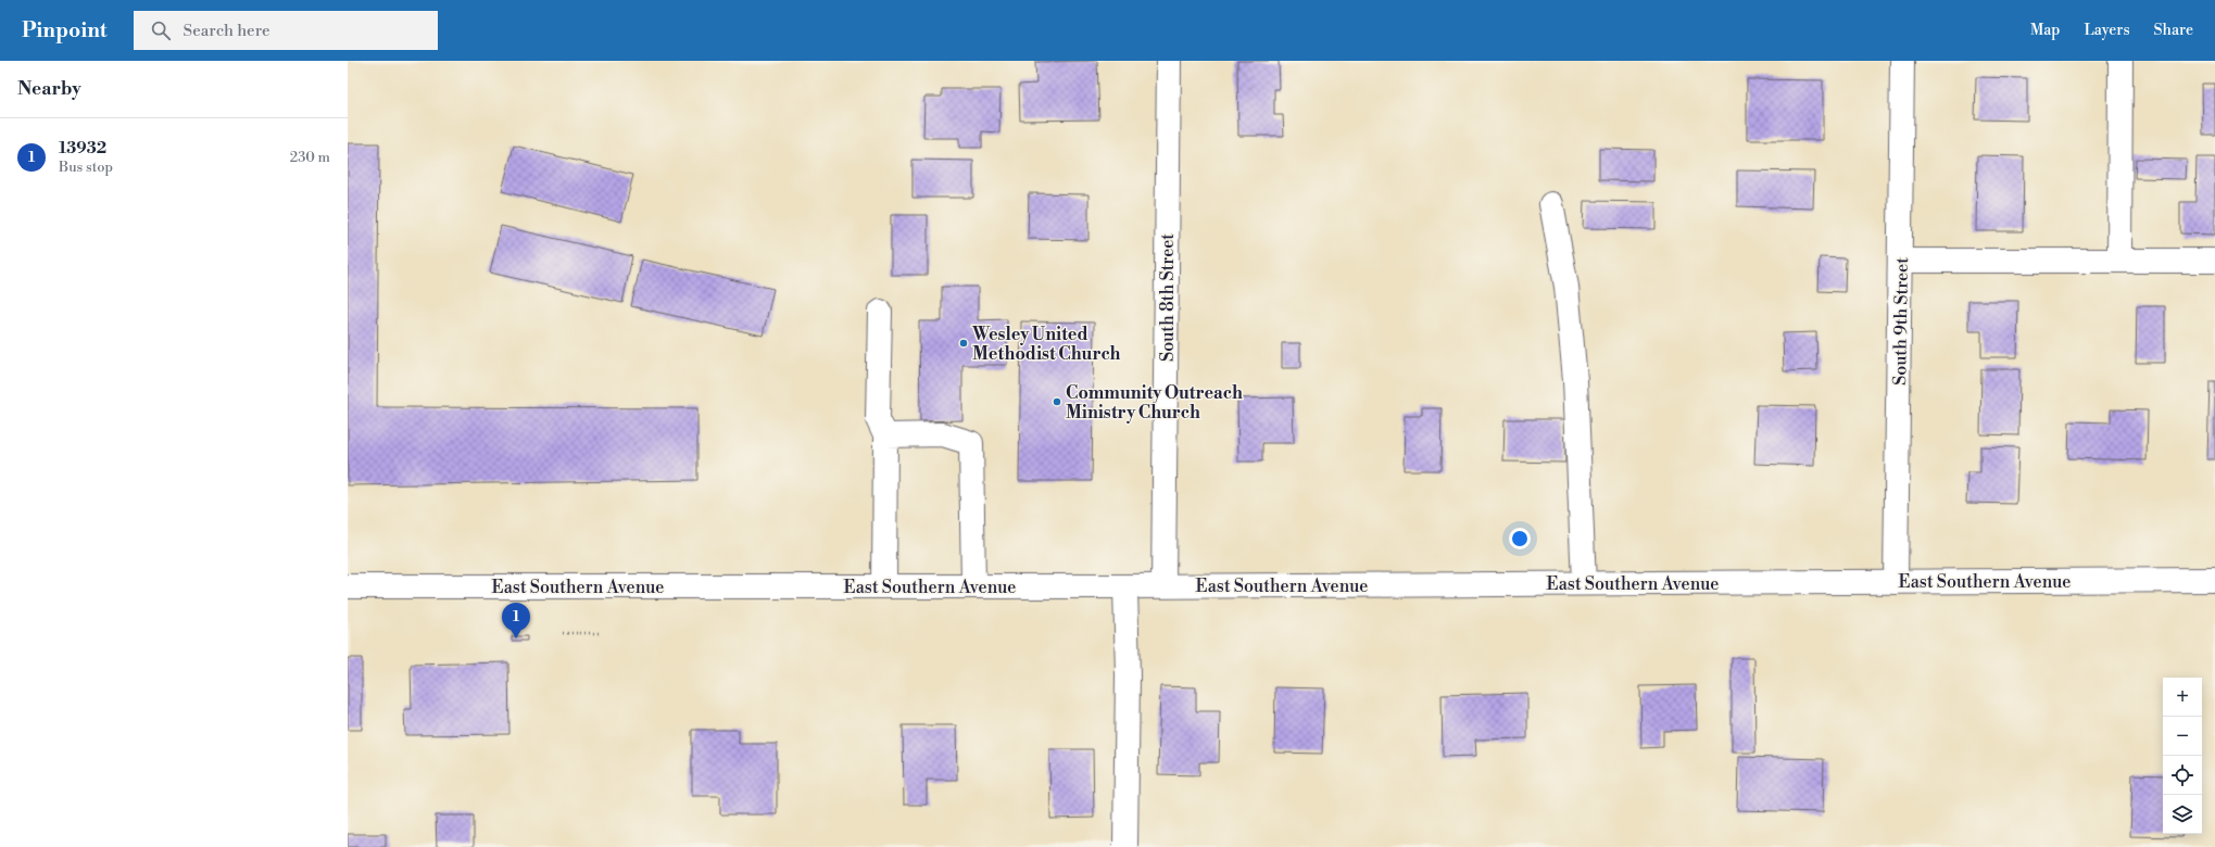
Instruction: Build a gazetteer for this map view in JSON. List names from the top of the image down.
{
  "streets": {
    "main road": ["South 8th Street", "South 9th Street", "East Southern Avenue"]
  },
  "crossings": [
    ["South 8th Street", "East Southern Avenue"],
    ["South 9th Street", "East Southern Avenue"]
  ],
  "places": ["Wesley United Methodist Church", "Community Outreach Ministry Church"],
  "page": {
    "header": "Pinpoint",
    "search": "Search here",
    "nav": ["Map", "Layers", "Share"],
    "heading": "Nearby",
    "list": [
      {
        "mark": "1",
        "name": "13932",
        "note": "Bus stop",
        "value": "230 m"
      }
    ],
    "pins": "1",
    "map_buttons": ["+", "−"]
  }
}
